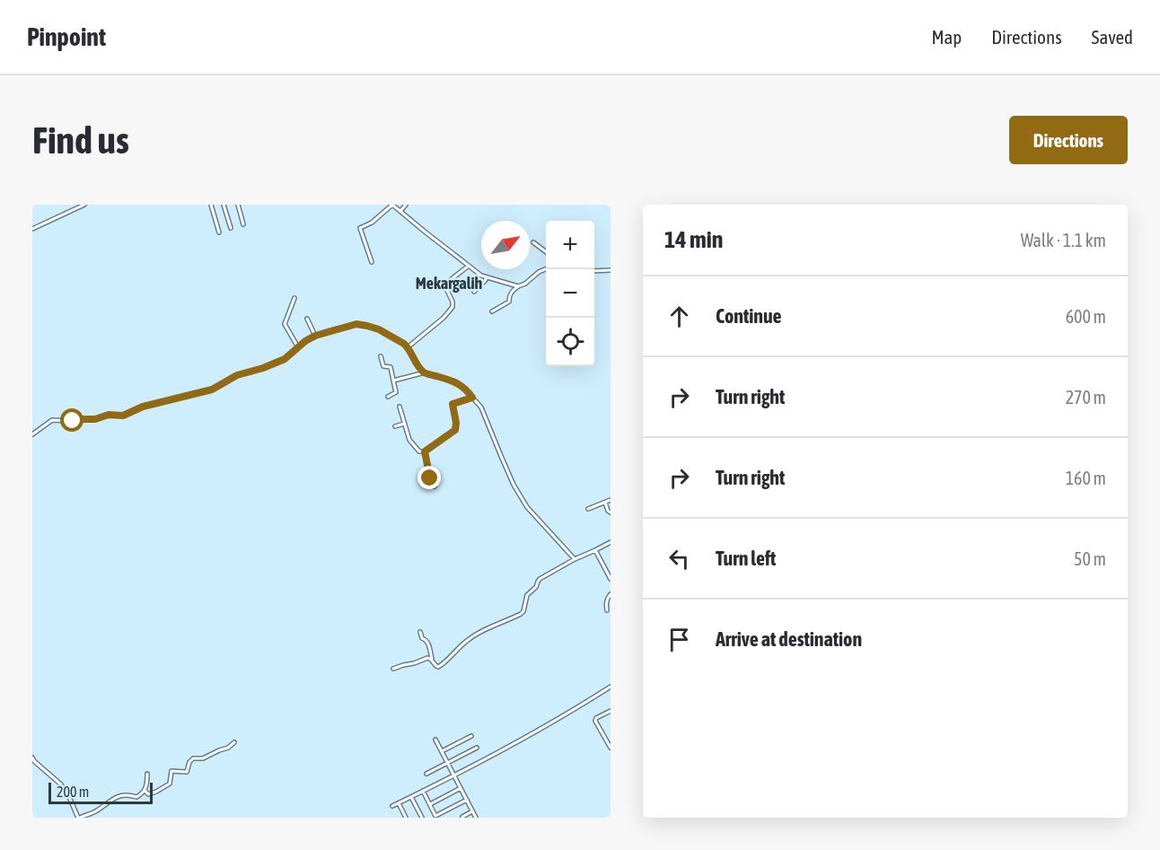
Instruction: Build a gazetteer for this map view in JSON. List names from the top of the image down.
{
  "districts": ["Mekargalih"],
  "scale_bar": "200 m",
  "north": "top right",
  "page": {
    "header": "Pinpoint",
    "nav": ["Map", "Directions", "Saved"],
    "buttons": "Directions",
    "title": "Find us",
    "heading": ["14 min", "Walk · 1.1 km"],
    "map_buttons": ["+", "−"],
    "list": [
      ["Continue", "600 m"],
      ["Turn right", "270 m"],
      ["Turn right", "160 m"],
      ["Turn left", "50 m"],
      "Arrive at destination"
    ],
    "scale": "200 m"
  }
}
